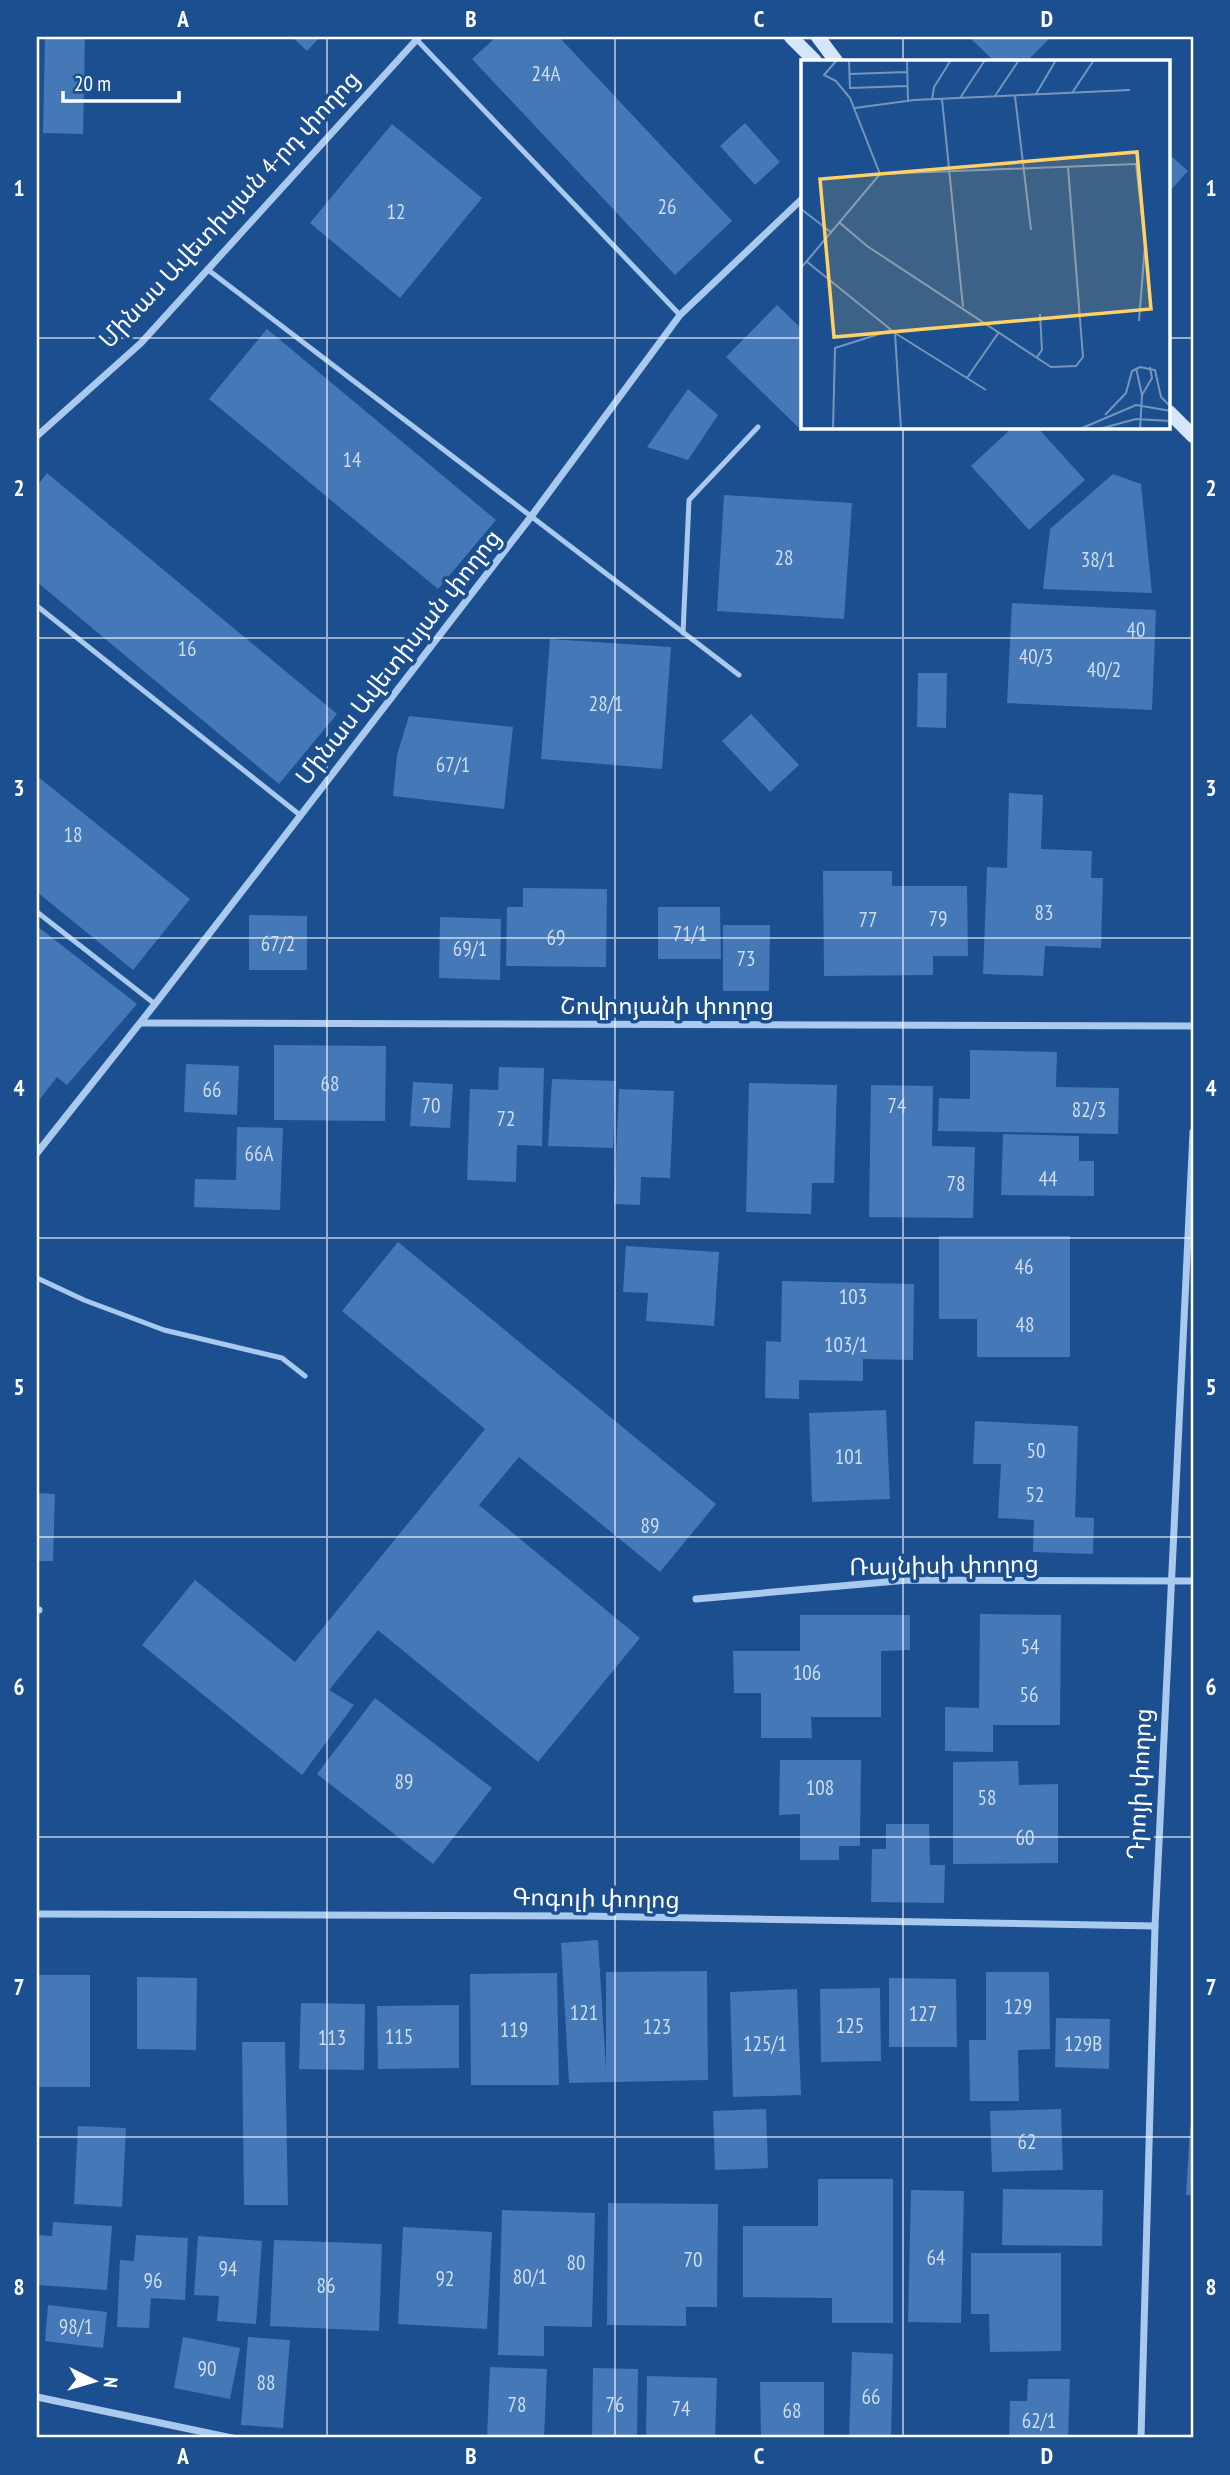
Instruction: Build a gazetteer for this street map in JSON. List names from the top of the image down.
{
  "streets": {
    "street": [
      "Մինաս Ավետիսյան 4-րդ փողոց",
      "Մինաս Ավետիսյան փողոց",
      "Շովրոյանի փողոց",
      "Ռայնիսի փողոց",
      "Դրոյի փողոց",
      "Գոգոլի փողոց"
    ]
  },
  "crossings": [
    ["Մինաս Ավետիսյան փողոց", "Շովրոյանի փողոց"],
    ["Ռայնիսի փողոց", "Դրոյի փողոց"],
    ["Դրոյի փողոց", "Գոգոլի փողոց"]
  ],
  "house_numbers": [
    "24A",
    "26",
    "12",
    "14",
    "28",
    "38/1",
    "40",
    "16",
    "40/3",
    "40/2",
    "28/1",
    "67/1",
    "18",
    "83",
    "79",
    "77",
    "71/1",
    "69",
    "67/2",
    "69/1",
    "73",
    "68",
    "66",
    "70",
    "74",
    "82/3",
    "72",
    "66A",
    "44",
    "78",
    "46",
    "103",
    "48",
    "103/1",
    "50",
    "101",
    "52",
    "89",
    "54",
    "106",
    "56",
    "89",
    "108",
    "58",
    "60",
    "129",
    "121",
    "127",
    "125",
    "123",
    "119",
    "115",
    "113",
    "125/1",
    "129B",
    "62",
    "64",
    "70",
    "80",
    "94",
    "80/1",
    "92",
    "96",
    "86",
    "98/1",
    "90",
    "88",
    "66",
    "78",
    "76",
    "74",
    "68",
    "62/1"
  ],
  "scale_bar": "20 m",
  "north": "right",
  "grid": {
    "columns": [
      "A",
      "B",
      "C",
      "D"
    ],
    "rows": [
      "1",
      "2",
      "3",
      "4",
      "5",
      "6",
      "7",
      "8"
    ]
  }
}
